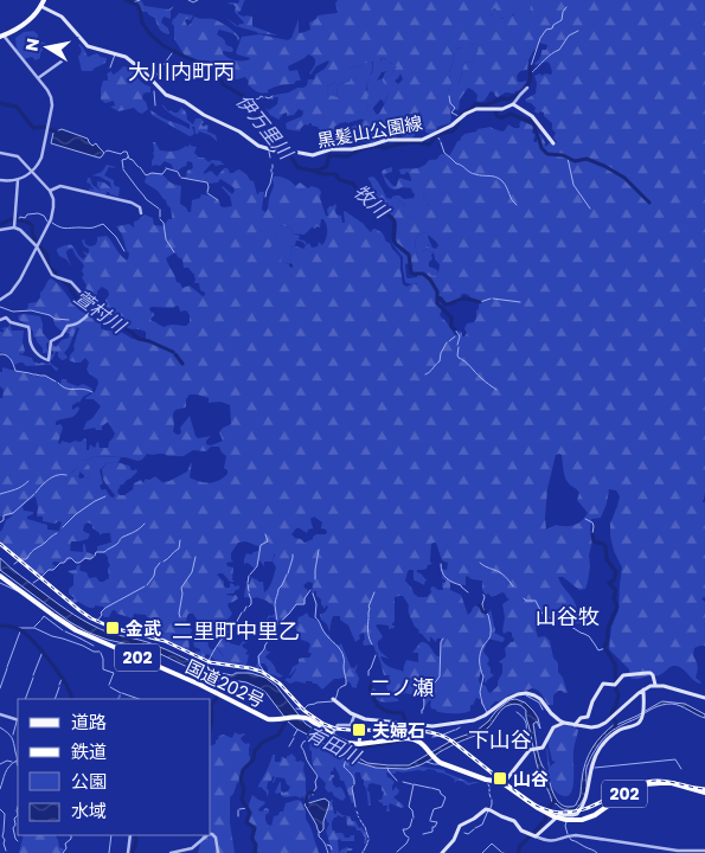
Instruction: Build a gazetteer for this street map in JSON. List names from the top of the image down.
{
  "streets": {
    "highway": ["202", "国道202号"],
    "main road": ["黒髪山公園線"]
  },
  "districts": [
    "大川内町丙",
    "山谷牧",
    "二里町中里乙",
    "二ノ瀬",
    "下山谷"
  ],
  "water": [
    "伊万里川",
    "牧川",
    "萱村川",
    "有田川"
  ],
  "places": {
    "transit": ["金武", "夫婦石", "山谷"]
  },
  "legend": [
    "道路",
    "鉄道",
    "公園",
    "水域"
  ],
  "north": "left"
}
